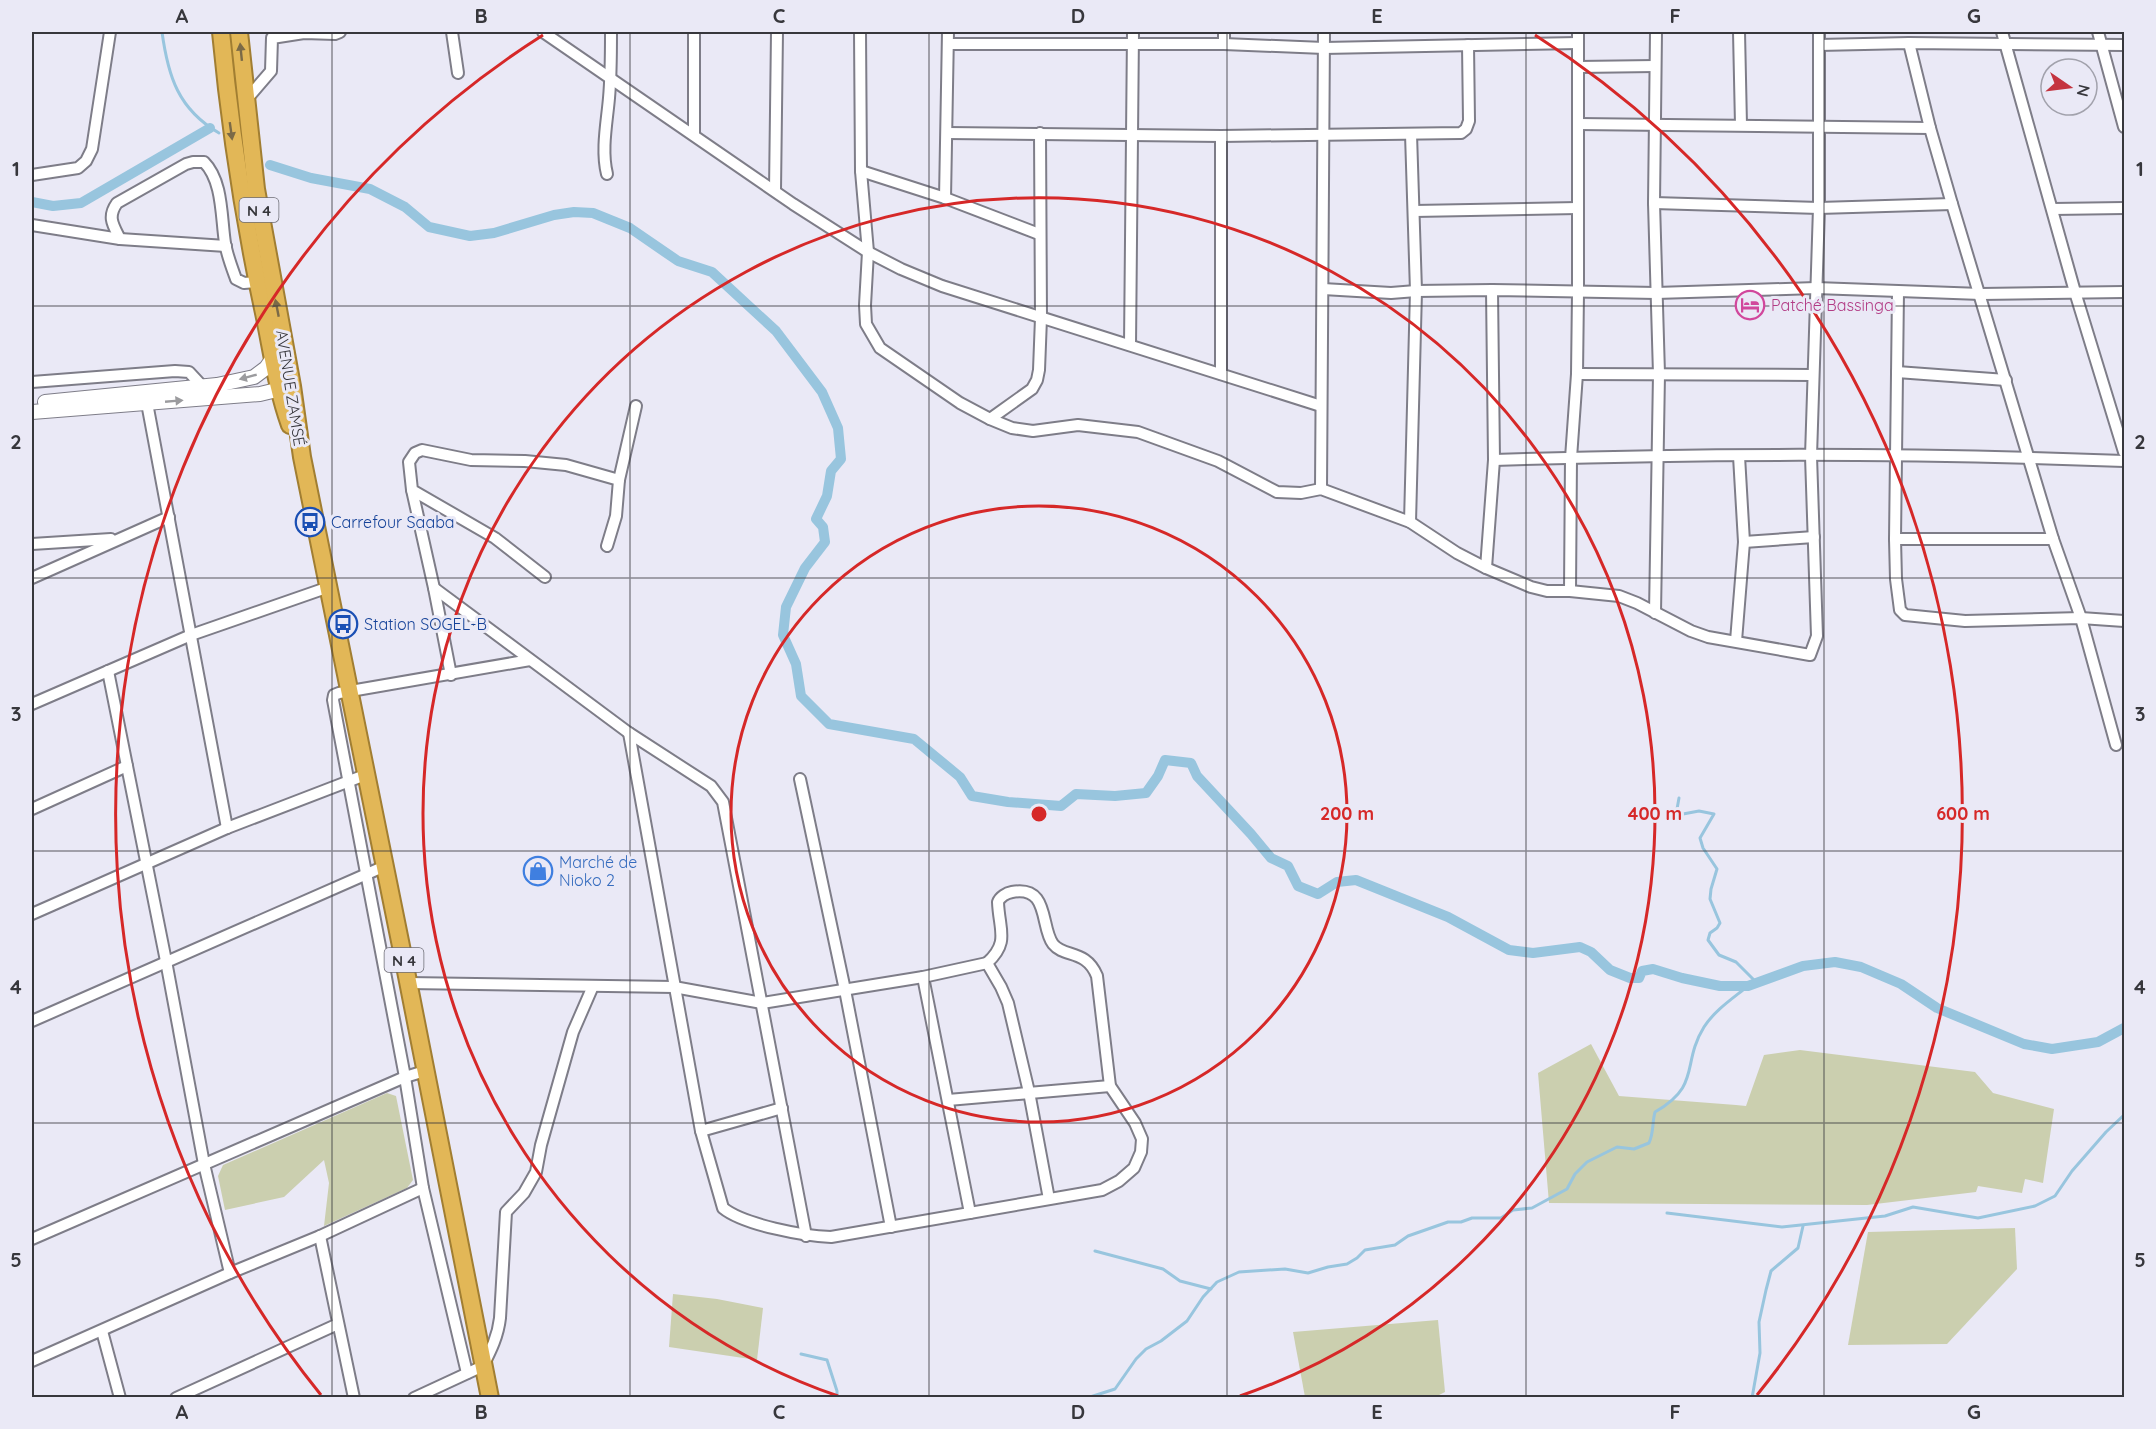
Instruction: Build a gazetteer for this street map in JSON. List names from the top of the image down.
{
  "streets": {
    "highway": ["N 4", "AVENUE ZAMSÉ"]
  },
  "crossings": [
    ["N 4", "AVENUE ZAMSÉ"]
  ],
  "places": {
    "hotel": ["Patché Bassinga"],
    "bus stop": ["Carrefour Saaba", "Station SOGEL-B"],
    "shop": ["Marché de Nioko 2"]
  },
  "north": "right",
  "grid": {
    "columns": [
      "A",
      "B",
      "C",
      "D",
      "E",
      "F",
      "G"
    ],
    "rows": [
      "1",
      "2",
      "3",
      "4",
      "5"
    ]
  },
  "rings": ["200 m", "400 m", "600 m"]
}
